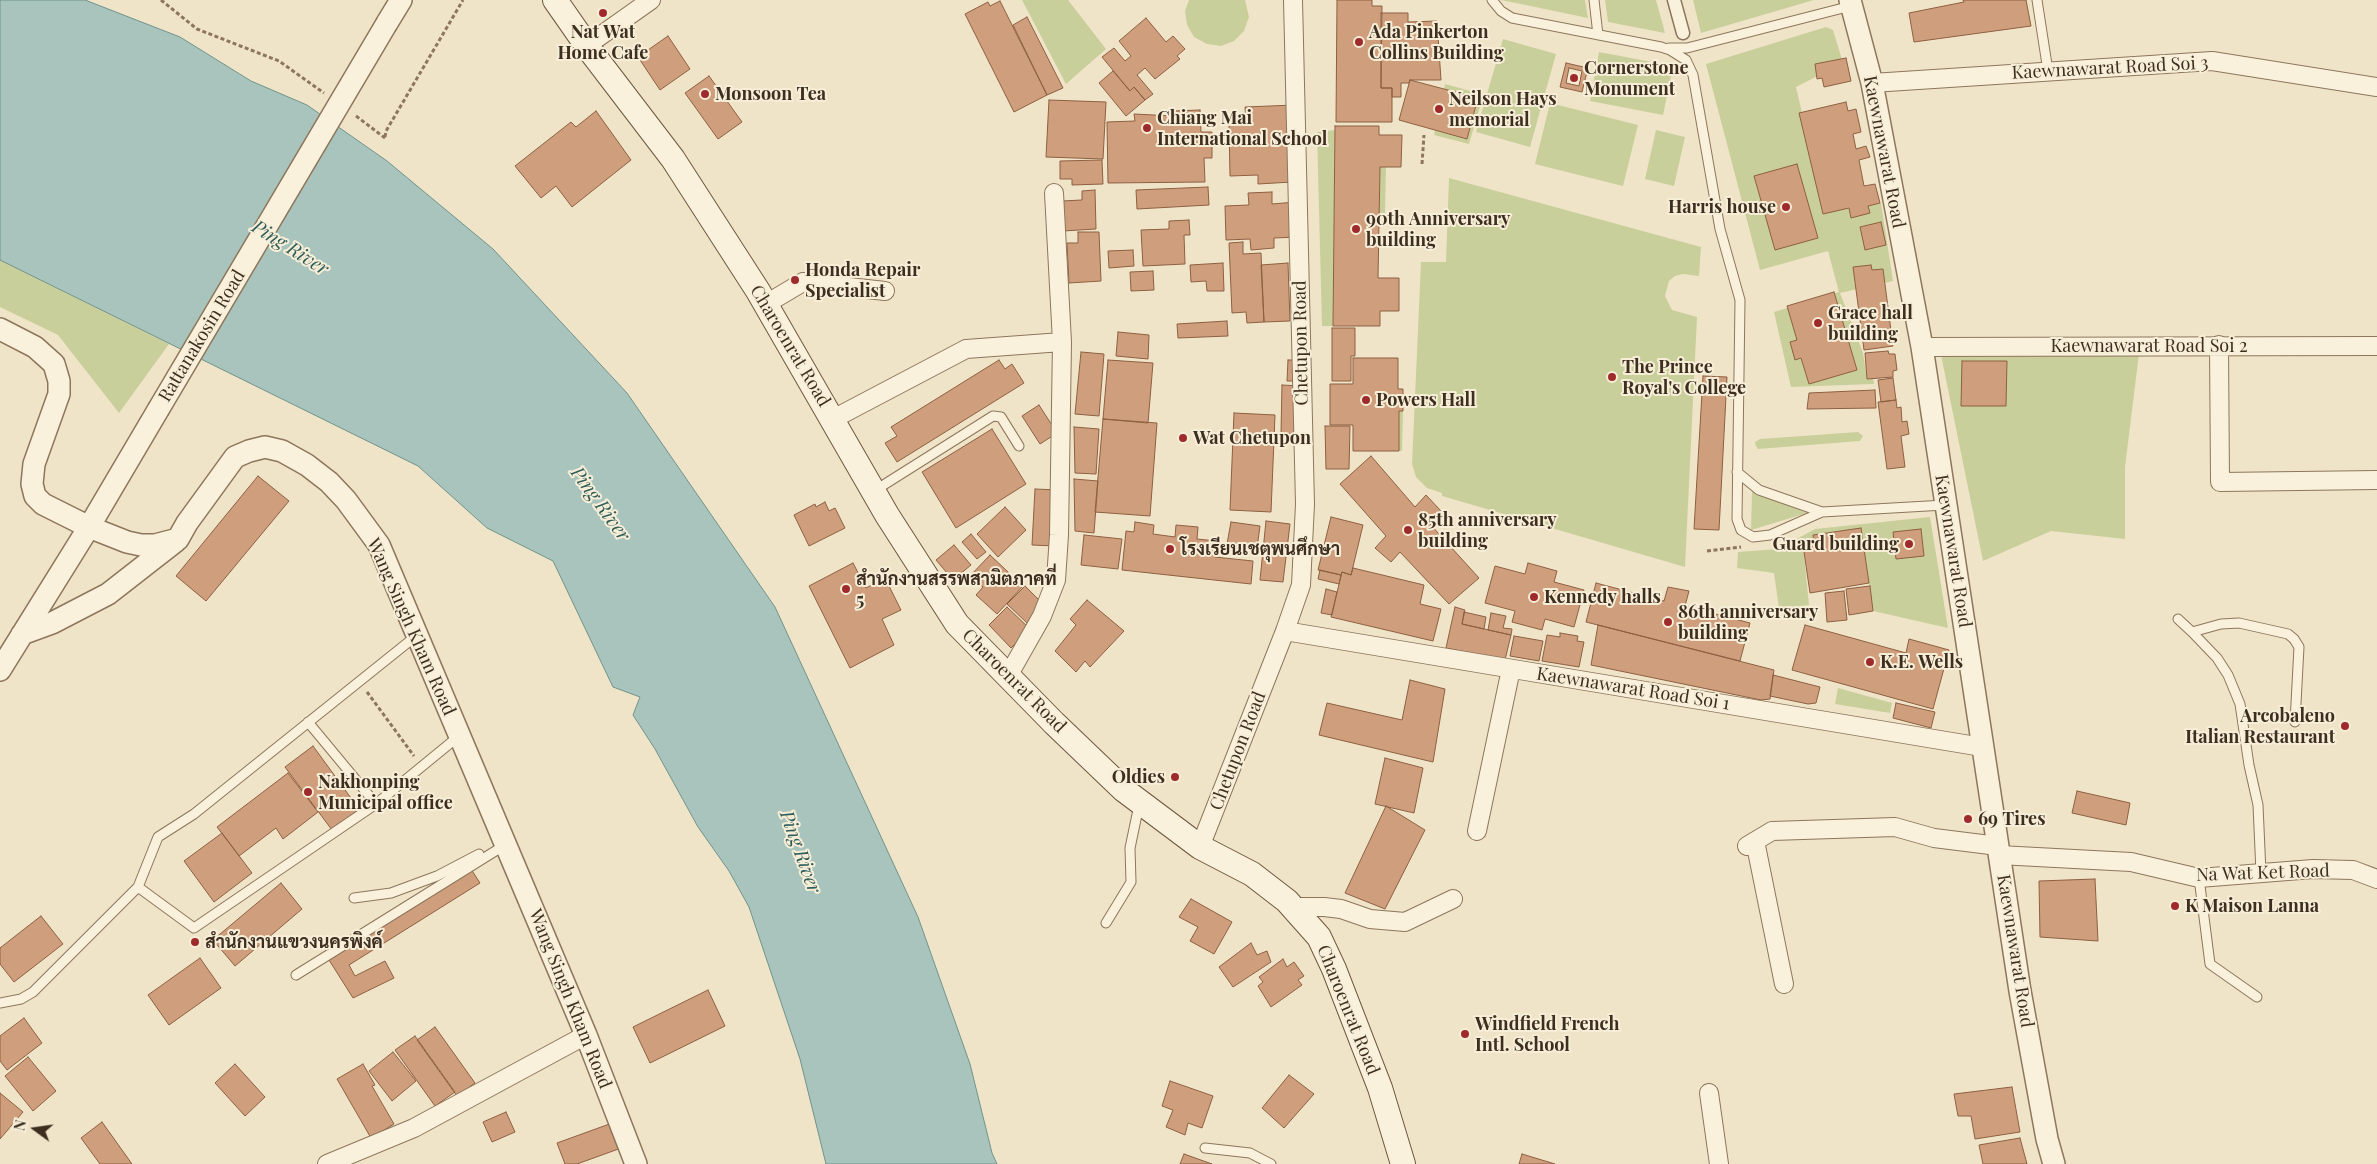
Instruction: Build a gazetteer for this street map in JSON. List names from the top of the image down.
{
  "streets": {
    "main road": ["Charoenrat Road"],
    "street": [
      "Kaewnawarat Road Soi 3",
      "Kaewnawarat Road",
      "Rattanakosin Road",
      "Chetupon Road",
      "Kaewnawarat Road Soi 2",
      "Wang Singh Kham Road",
      "Kaewnawarat Road Soi 1",
      "Na Wat Ket Road"
    ]
  },
  "crossings": [
    ["Kaewnawarat Road Soi 3", "Kaewnawarat Road"],
    ["Kaewnawarat Road", "Kaewnawarat Road Soi 2"],
    ["Kaewnawarat Road", "Kaewnawarat Road Soi 1"],
    ["Kaewnawarat Road", "Na Wat Ket Road"],
    ["Chetupon Road", "Charoenrat Road"],
    ["Chetupon Road", "Kaewnawarat Road Soi 1"]
  ],
  "water": ["Ping River"],
  "places": [
    "Nat Wat Home Cafe",
    "Ada Pinkerton Collins Building",
    "Cornerstone Monument",
    "Monsoon Tea",
    "Neilson Hays memorial",
    "Chiang Mai International School",
    "Harris house",
    "90th Anniversary building",
    "Honda Repair Specialist",
    "Grace hall building",
    "The Prince Royal's College",
    "Powers Hall",
    "Wat Chetupon",
    "85th anniversary building",
    "Guard building",
    "โรงเรียนเชตุพนศึกษา",
    "สำนักงานสรรพสามิตภาคที่ 5",
    "Kennedy halls",
    "86th anniversary building",
    "K.E. Wells",
    "Arcobaleno Italian Restaurant",
    "Oldies",
    "Nakhonping Municipal office",
    "69 Tires",
    "K Maison Lanna",
    "สำนักงานแขวงนครพิงค์",
    "Windfield French Intl. School"
  ],
  "north": "left"
}
